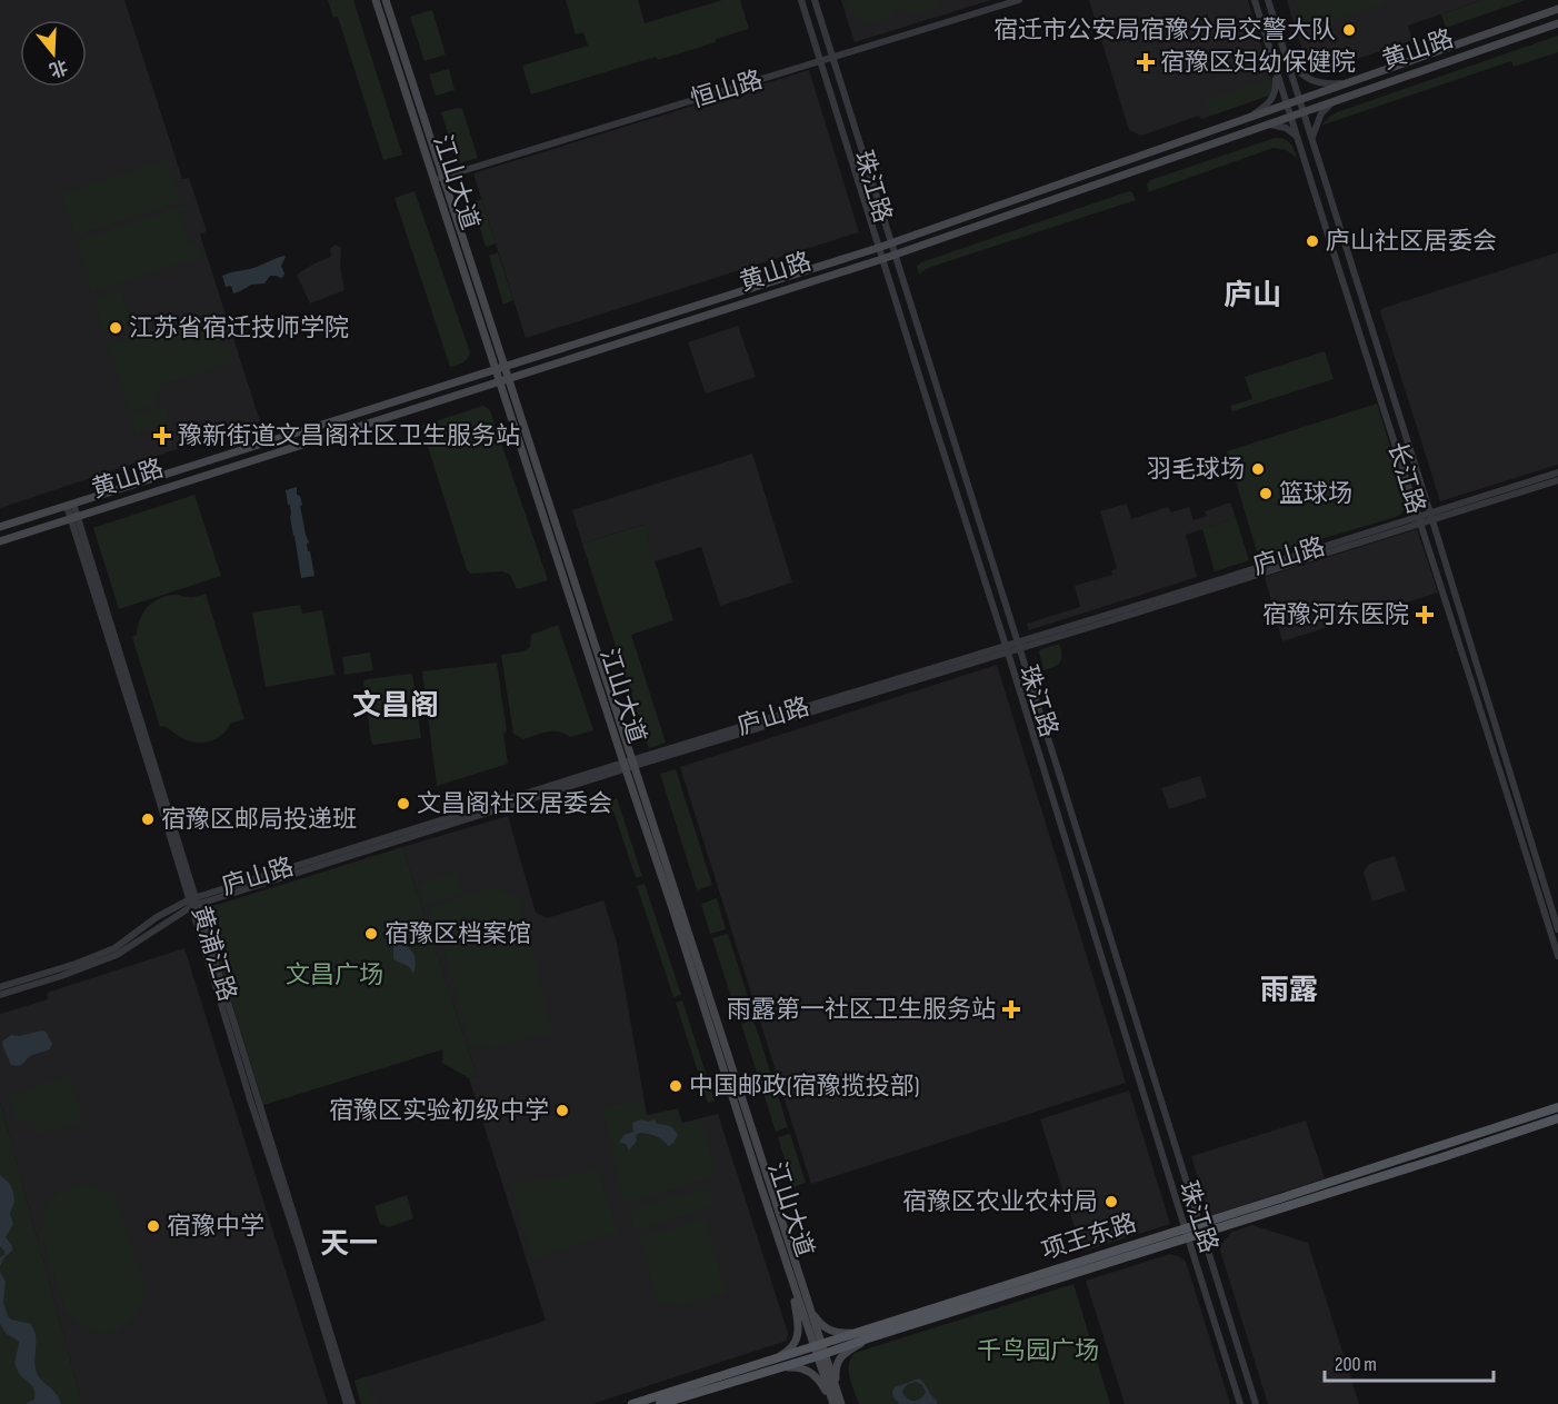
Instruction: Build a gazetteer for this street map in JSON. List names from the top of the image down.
{
  "streets": {
    "main road": ["黄山路", "江山大道", "项王东路"],
    "street": [
      "恒山路",
      "珠江路",
      "长江路",
      "庐山路",
      "黄浦江路"
    ]
  },
  "crossings": [
    ["黄山路", "江山大道"],
    ["黄山路", "珠江路"],
    ["黄山路", "长江路"],
    ["黄山路", "黄浦江路"],
    ["恒山路", "江山大道"],
    ["恒山路", "珠江路"],
    ["江山大道", "庐山路"],
    ["江山大道", "项王东路"],
    ["珠江路", "庐山路"],
    ["珠江路", "项王东路"],
    ["长江路", "庐山路"],
    ["庐山路", "黄浦江路"]
  ],
  "districts": [
    "庐山",
    "文昌阁",
    "雨露",
    "天一"
  ],
  "parks": ["文昌广场", "千鸟园广场"],
  "places": {
    "other": [
      "宿迁市公安局宿豫分局交警大队",
      "庐山社区居委会",
      "江苏省宿迁技师学院",
      "羽毛球场",
      "篮球场",
      "文昌阁社区居委会",
      "宿豫区邮局投递班",
      "宿豫区档案馆",
      "中国邮政(宿豫揽投部)",
      "宿豫区实验初级中学",
      "宿豫区农业农村局",
      "宿豫中学"
    ],
    "health": [
      "宿豫区妇幼保健院",
      "豫新街道文昌阁社区卫生服务站",
      "宿豫河东医院",
      "雨露第一社区卫生服务站"
    ]
  },
  "scale_bar": "200 m",
  "north": "bottom"
}
